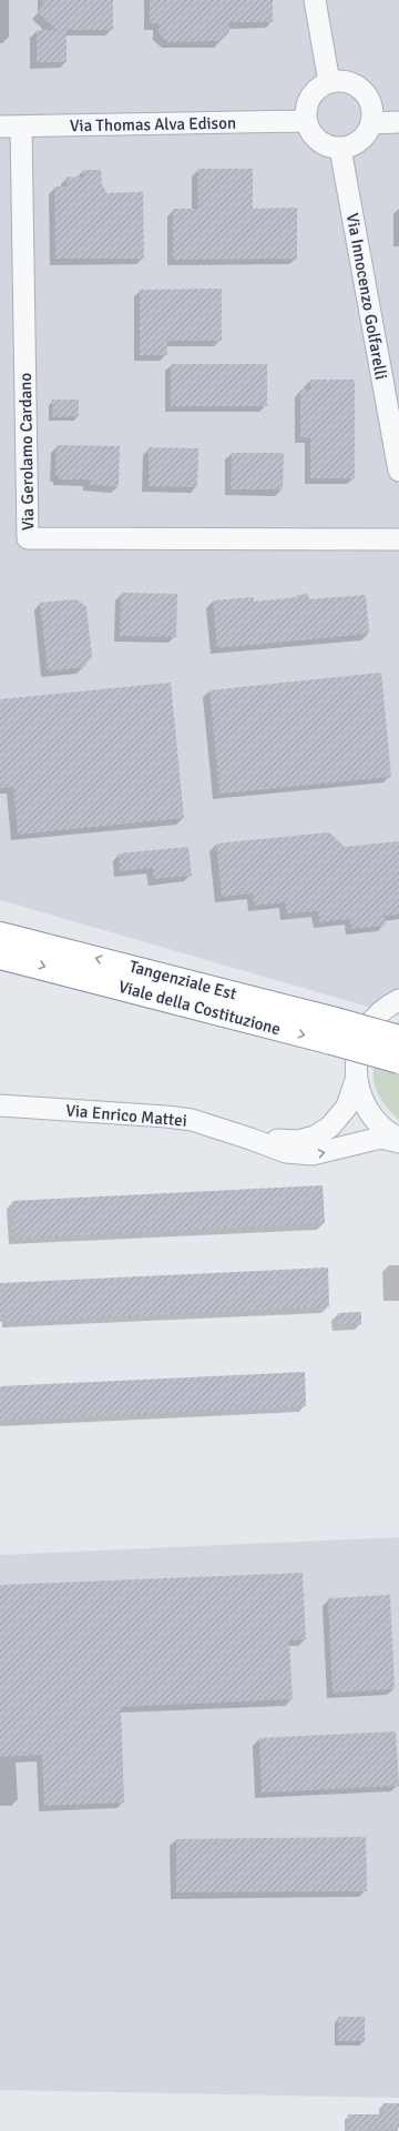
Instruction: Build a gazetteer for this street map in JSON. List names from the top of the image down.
{
  "streets": {
    "highway": ["Tangenziale Est", "Viale della Costituzione"],
    "street": [
      "Via Thomas Alva Edison",
      "Via Innocenzo Golfarelli",
      "Via Gerolamo Cardano",
      "Via Enrico Mattei"
    ]
  },
  "crossings": [
    ["Via Thomas Alva Edison", "Via Innocenzo Golfarelli"],
    ["Via Thomas Alva Edison", "Via Gerolamo Cardano"],
    ["Tangenziale Est", "Viale della Costituzione"]
  ],
  "one_way": ["Tangenziale Est", "Viale della Costituzione"]
}
